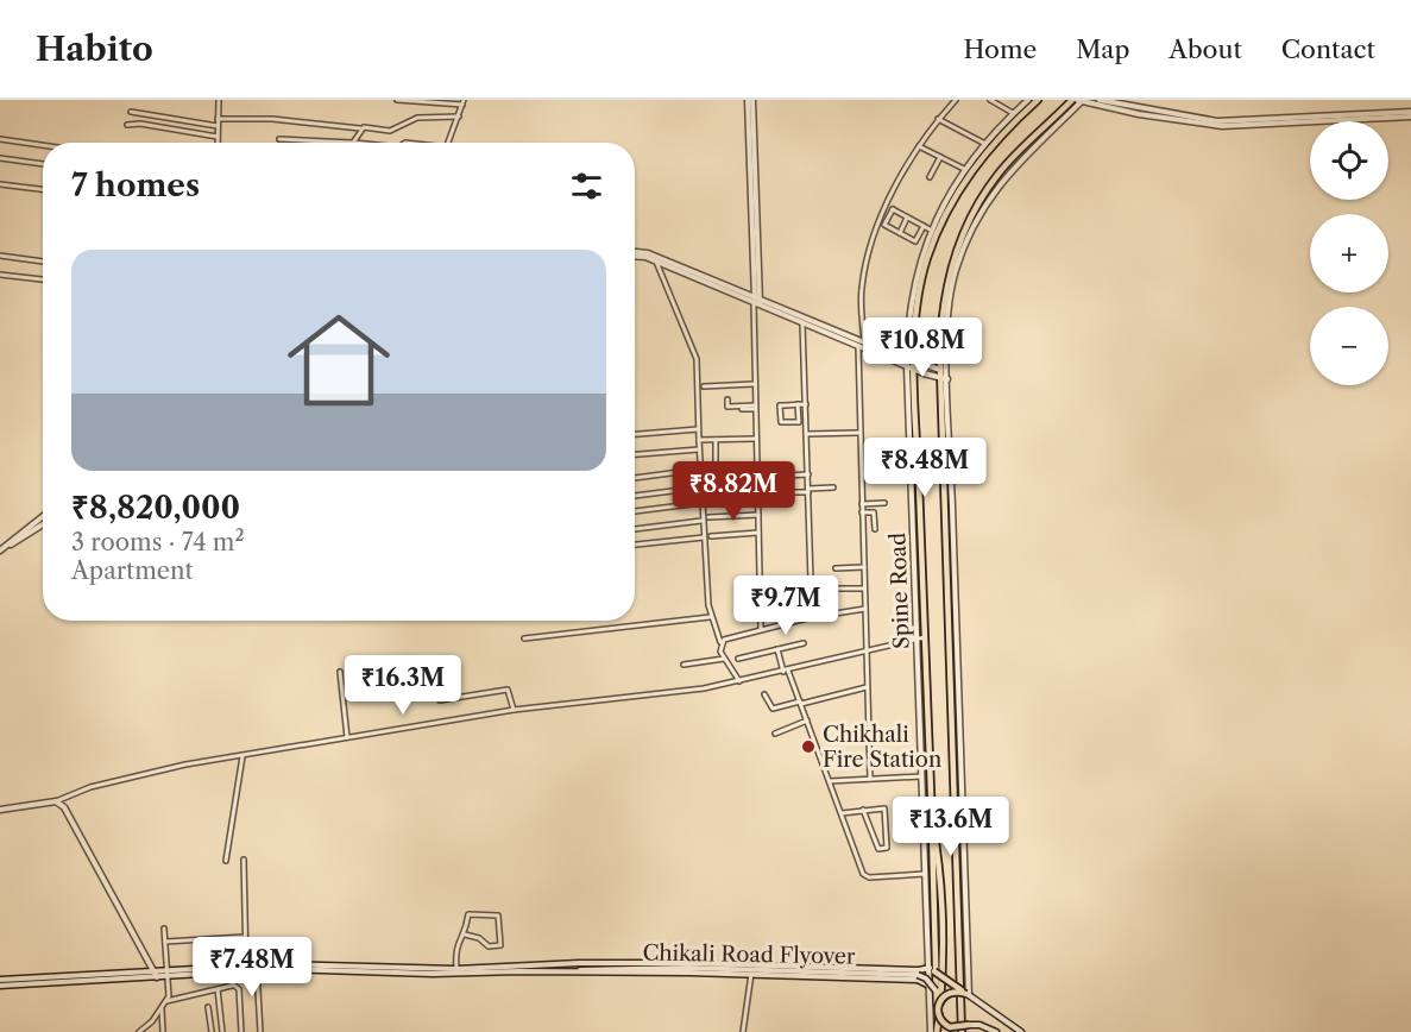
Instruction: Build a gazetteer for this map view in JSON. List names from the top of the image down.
{
  "streets": {
    "main road": ["Spine Road"],
    "street": ["Chikali Road Flyover"]
  },
  "crossings": [
    ["Spine Road", "Chikali Road Flyover"]
  ],
  "places": ["Chikhali Fire Station"],
  "page": {
    "header": "Habito",
    "nav": [
      "Home",
      "Map",
      "About",
      "Contact"
    ],
    "map_buttons": ["+", "−"],
    "heading": "7 homes",
    "list": [
      {
        "name": "₹8,820,000",
        "note": "3 rooms · 74 m² · Apartment"
      }
    ],
    "price": [
      "₹10.8M",
      "₹8.48M",
      "₹8.82M",
      "₹9.7M",
      "₹16.3M",
      "₹13.6M",
      "₹7.48M"
    ]
  }
}
